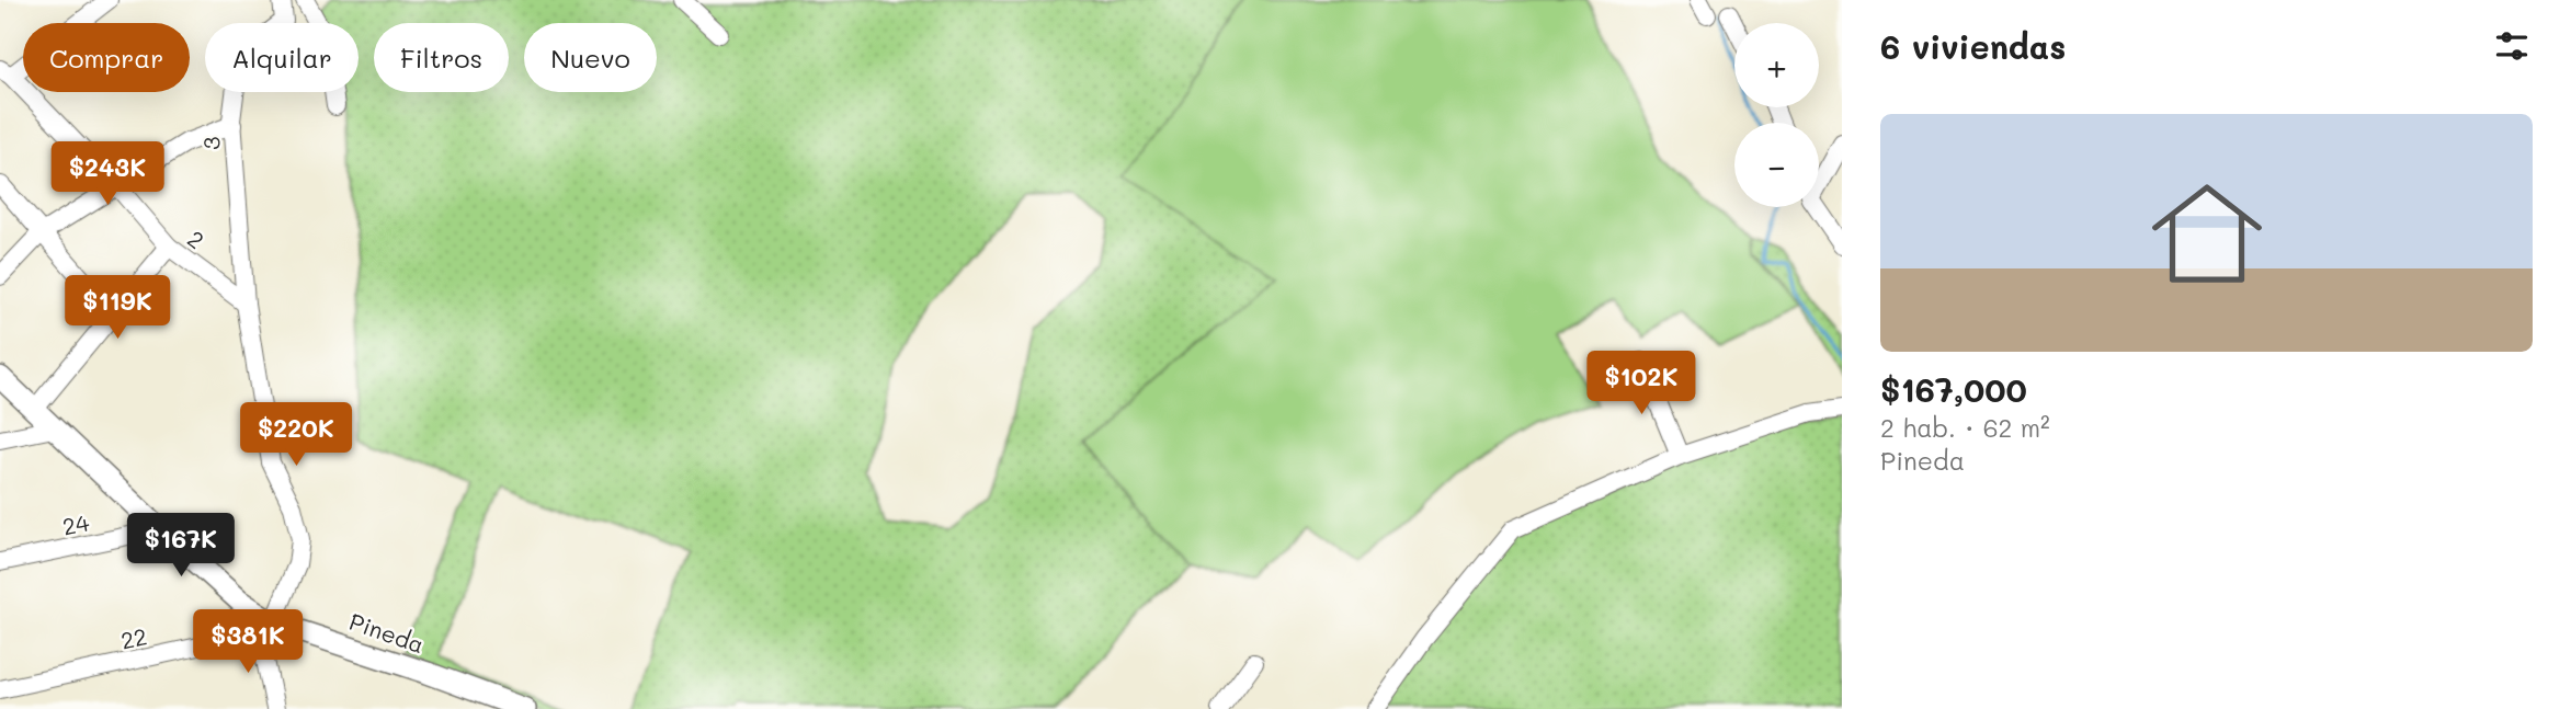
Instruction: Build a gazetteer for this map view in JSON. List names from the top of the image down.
{
  "streets": {
    "street": [
      "3",
      "2",
      "24",
      "Pineda",
      "22"
    ]
  },
  "crossings": [
    ["3", "2"],
    ["3", "Pineda"],
    ["3", "22"],
    ["24", "Pineda"],
    ["Pineda", "22"]
  ],
  "page": {
    "heading": "6 viviendas",
    "map_buttons": ["+", "−"],
    "chip": [
      "Comprar",
      "Alquilar",
      "Filtros",
      "Nuevo"
    ],
    "list": [
      {
        "name": "$167,000",
        "note": "2 hab. · 62 m² · Pineda"
      }
    ],
    "price": [
      "$243K",
      "$119K",
      "$102K",
      "$220K",
      "$167K",
      "$381K"
    ]
  }
}
